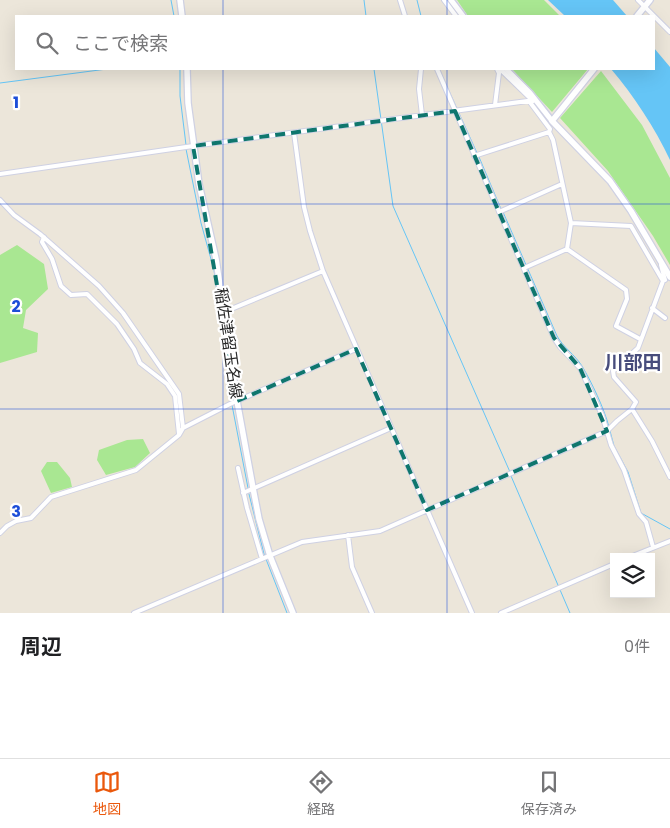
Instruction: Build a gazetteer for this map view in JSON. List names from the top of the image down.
{
  "streets": {
    "main road": ["稲佐津留玉名線"]
  },
  "districts": ["川部田"],
  "page": {
    "search": "ここで検索",
    "heading": ["周辺", "0件"],
    "nav": ["地図", "経路", "保存済み"]
  },
  "grid": {
    "rows": ["1", "2", "3"]
  }
}
